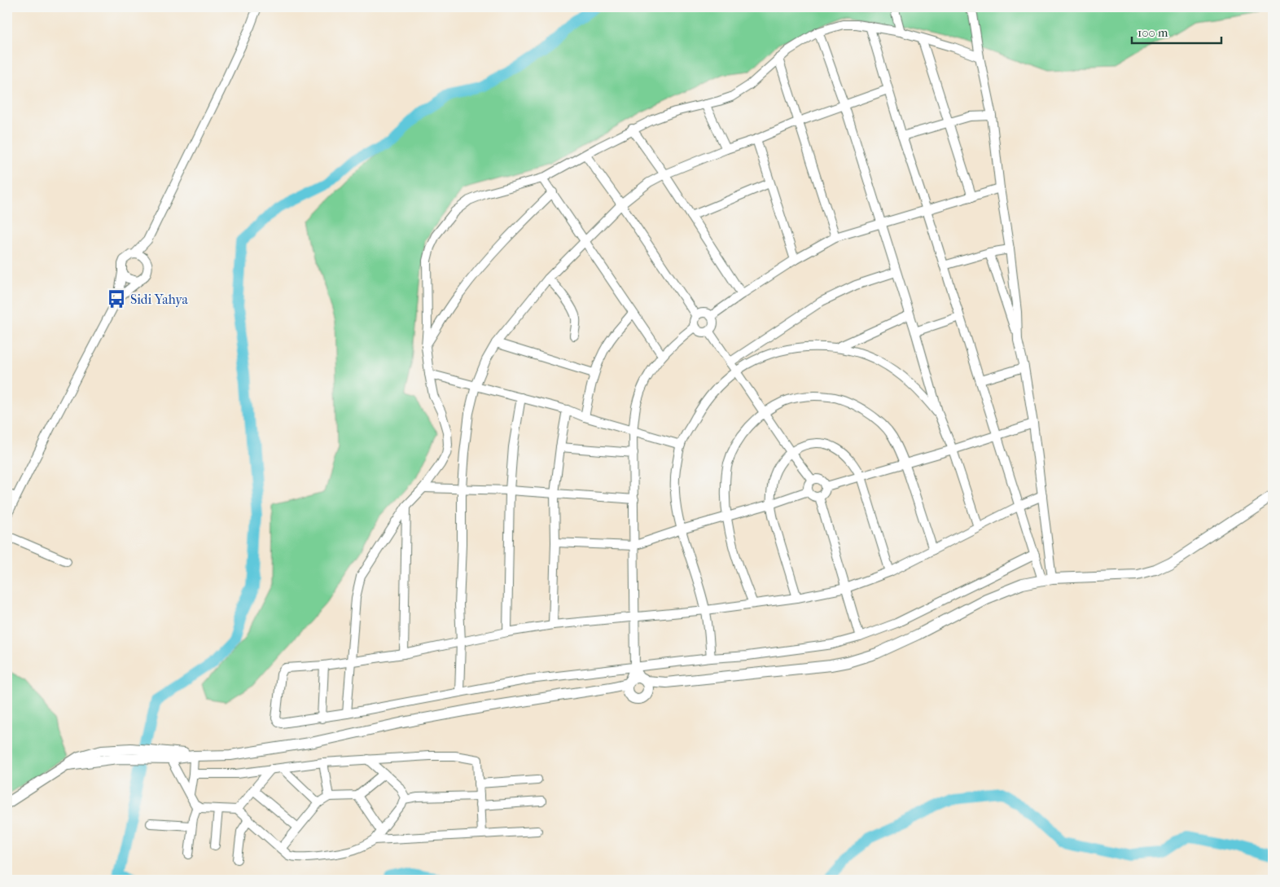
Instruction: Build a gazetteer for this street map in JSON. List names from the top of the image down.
{
  "places": {
    "bus stop": ["Sidi Yahya"]
  },
  "scale_bar": "100 m"
}
